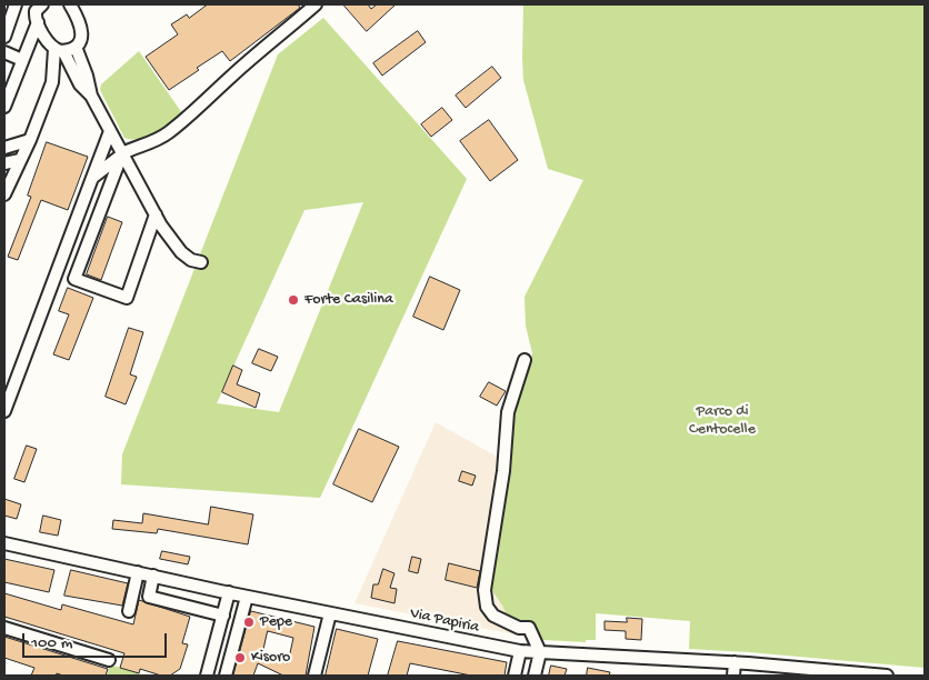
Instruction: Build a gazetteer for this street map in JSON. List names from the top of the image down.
{
  "streets": {
    "street": ["Via Papiria"]
  },
  "parks": ["Parco di Centocelle"],
  "places": ["Forte Casilina", "Pepe", "Kisoro"],
  "scale_bar": "100 m"
}
